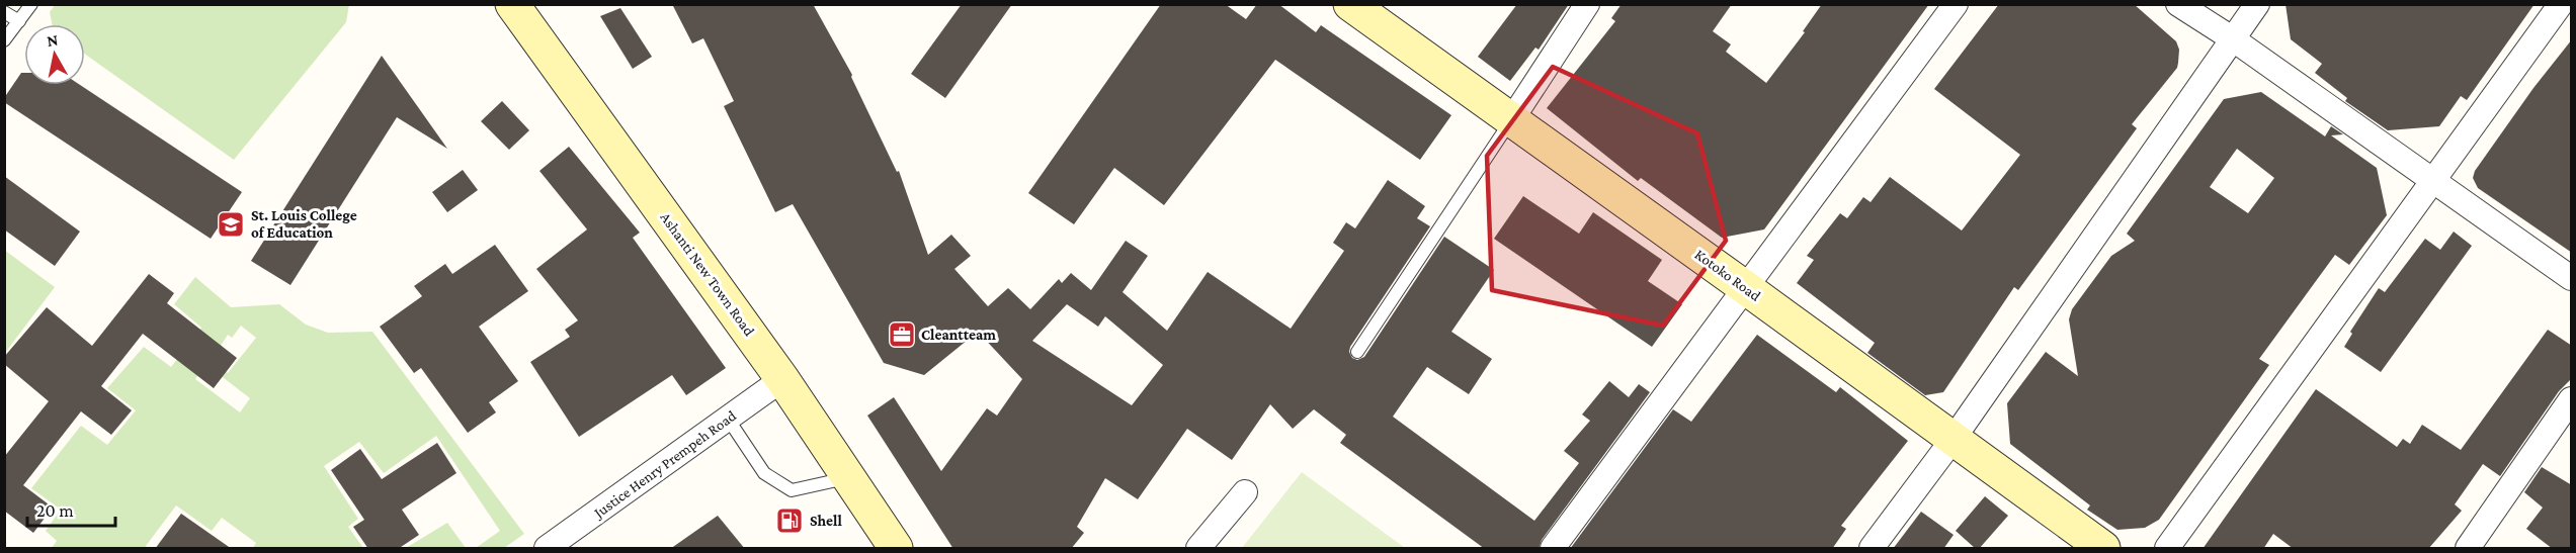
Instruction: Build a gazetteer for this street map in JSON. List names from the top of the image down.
{
  "streets": {
    "street": ["Ashanti New Town Road", "Kotoko Road", "Justice Henry Prempeh Road"]
  },
  "crossings": [
    ["Ashanti New Town Road", "Justice Henry Prempeh Road"]
  ],
  "places": {
    "school or university": ["St. Louis College of Education"],
    "office": ["Cleantteam"],
    "fuel station": ["Shell"]
  },
  "scale_bar": "20 m",
  "north": "top"
}
